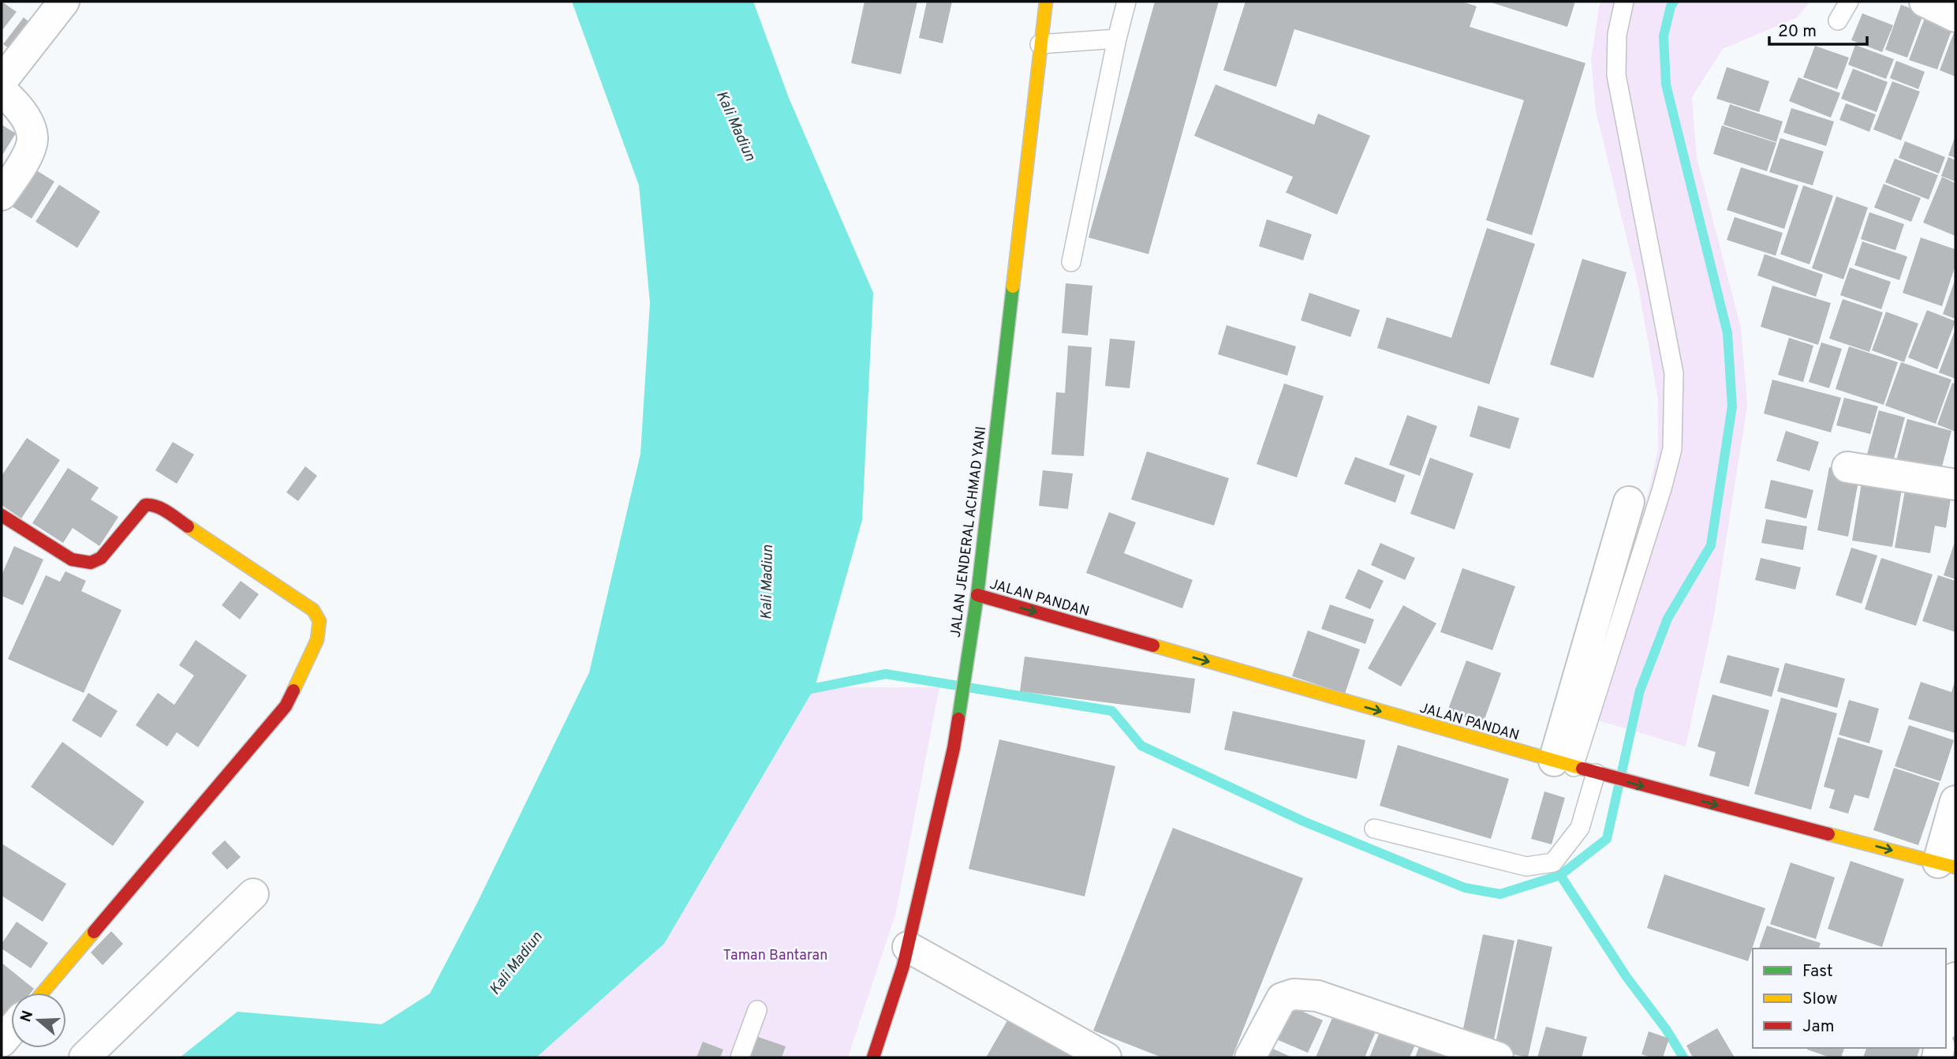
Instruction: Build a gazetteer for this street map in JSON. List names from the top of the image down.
{
  "streets": {
    "main road": ["JALAN JENDERAL ACHMAD YANI", "JALAN PANDAN"]
  },
  "crossings": [
    ["JALAN JENDERAL ACHMAD YANI", "JALAN PANDAN"]
  ],
  "one_way": ["JALAN PANDAN"],
  "water": ["Kali Madiun"],
  "parks": ["Taman Bantaran"],
  "legend": ["Fast", "Slow", "Jam"],
  "scale_bar": "20 m",
  "north": "left"
}
